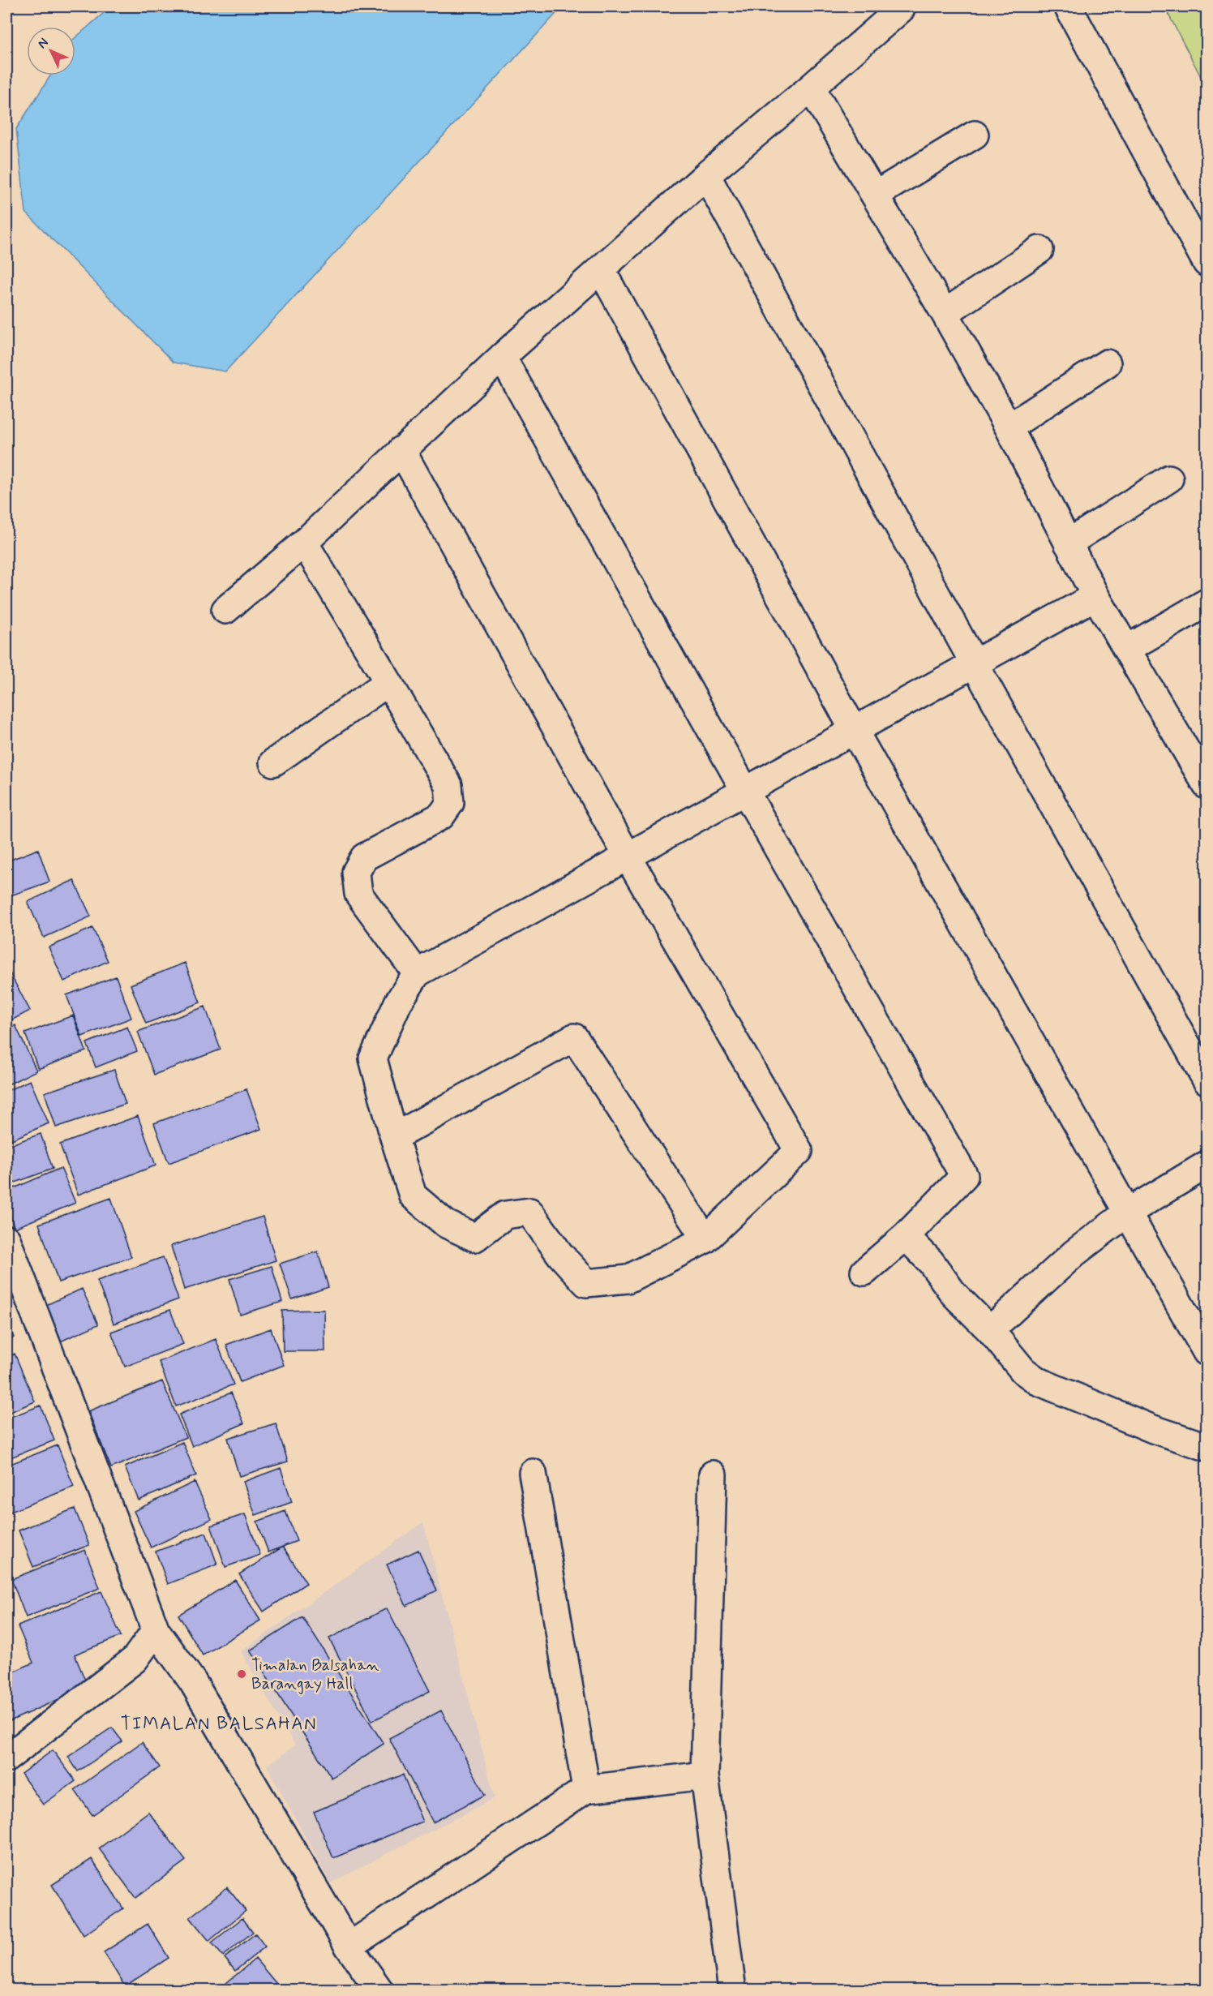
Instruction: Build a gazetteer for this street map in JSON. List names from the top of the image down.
{
  "districts": ["TIMALAN BALSAHAN"],
  "places": ["Timalan Balsahan Barangay Hall"],
  "north": "top left"
}
